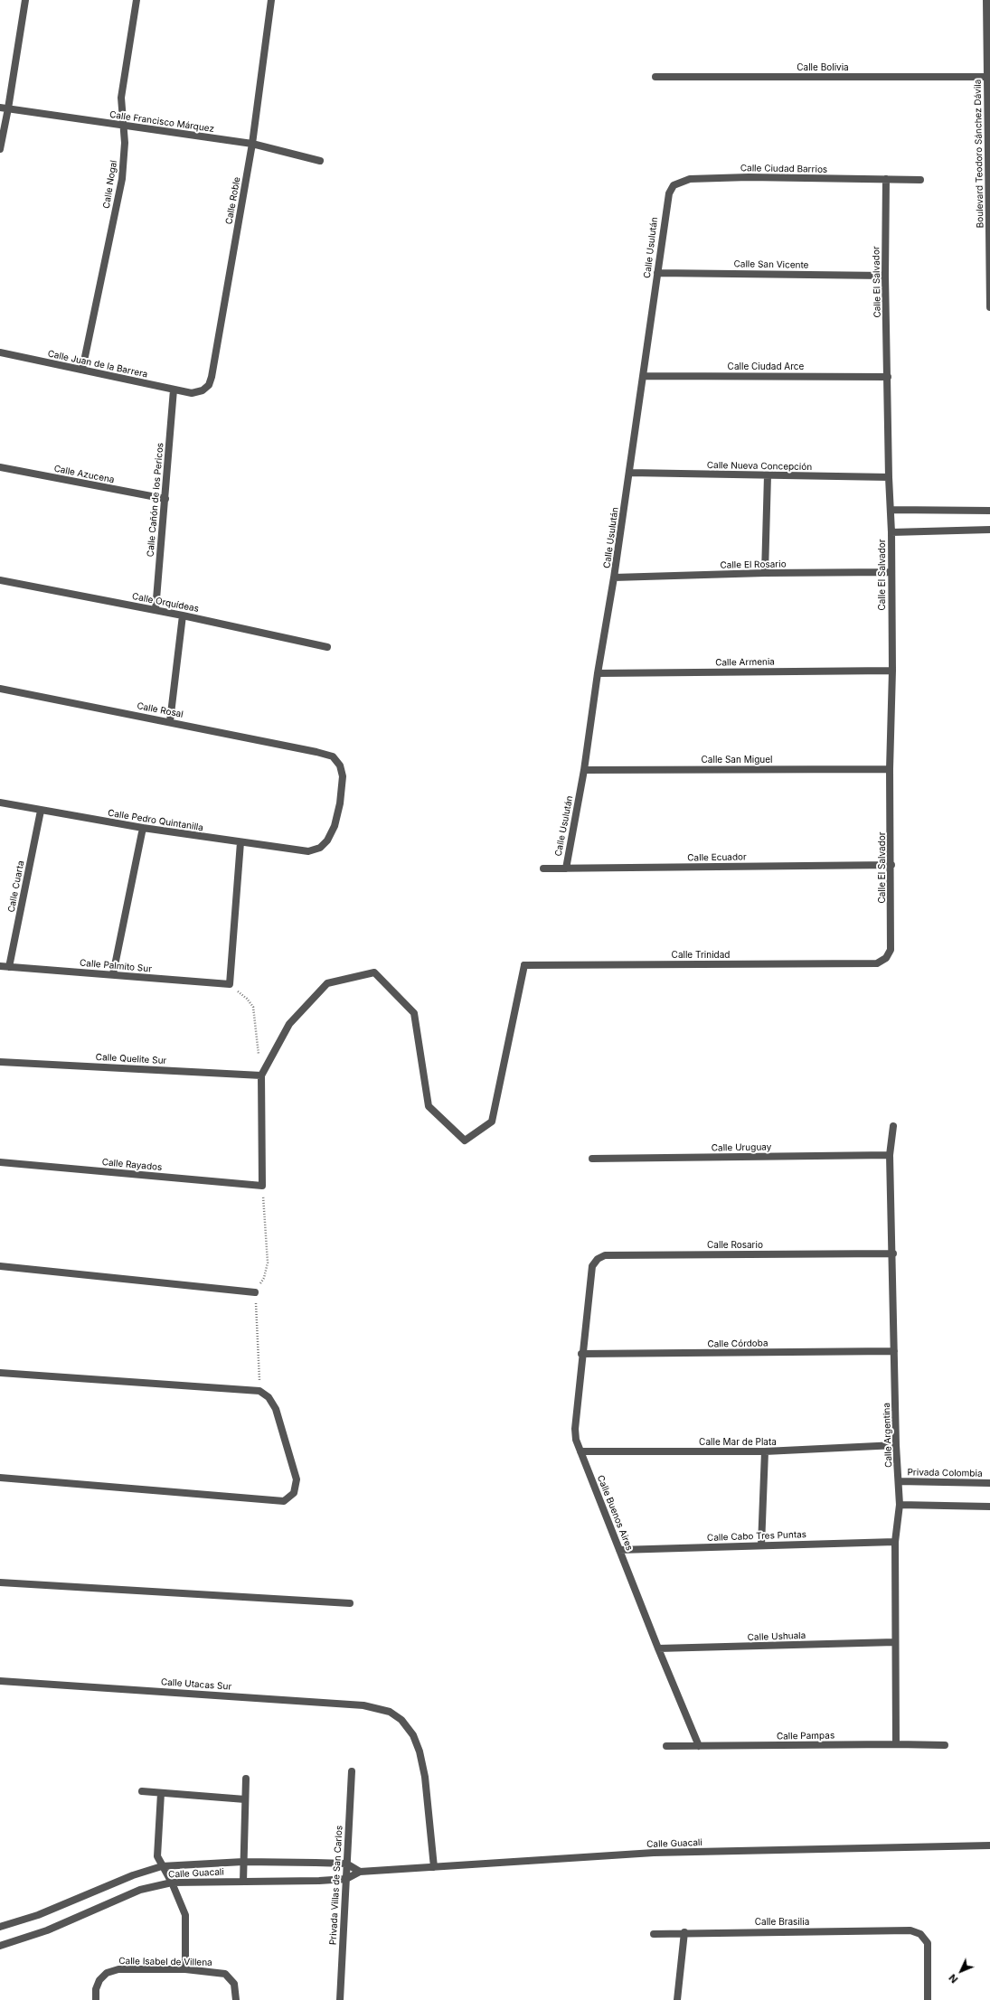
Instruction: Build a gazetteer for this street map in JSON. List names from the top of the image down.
{
  "streets": {
    "street": [
      "Calle Bolivia",
      "Calle Francisco Márquez",
      "Boulevard Teodoro Sánchez Dávila",
      "Calle Ciudad Barrios",
      "Calle Nogal",
      "Calle Roble",
      "Calle Usulután",
      "Calle San Vicente",
      "Calle El Salvador",
      "Calle Juan de la Barrera",
      "Calle Ciudad Arce",
      "Calle Nueva Concepción",
      "Calle Azucena",
      "Calle Cañón de los Pericos",
      "Calle El Rosario",
      "Calle Orquídeas",
      "Calle Armenia",
      "Calle Rosal",
      "Calle San Miguel",
      "Calle Pedro Quintanilla",
      "Calle Ecuador",
      "Calle Cuarta",
      "Calle Trinidad",
      "Calle Palmito Sur",
      "Calle Quelite Sur",
      "Calle Uruguay",
      "Calle Rayados",
      "Calle Rosario",
      "Calle Córdoba",
      "Calle Argentina",
      "Calle Mar de Plata",
      "Privada Colombia",
      "Calle Buenos Aires",
      "Calle Cabo Tres Puntas",
      "Calle Ushuala",
      "Calle Utacas Sur",
      "Calle Pampas",
      "Calle Guacali",
      "Privada Villas de San Carlos",
      "Calle Brasilia",
      "Calle Isabel de Villena"
    ]
  },
  "crossings": [
    ["Calle Bolivia", "Boulevard Teodoro Sánchez Dávila"],
    ["Calle Francisco Márquez", "Calle Nogal"],
    ["Calle Francisco Márquez", "Calle Roble"],
    ["Calle Ciudad Barrios", "Calle Usulután"],
    ["Calle Ciudad Barrios", "Calle El Salvador"],
    ["Calle Nogal", "Calle Juan de la Barrera"],
    ["Calle Roble", "Calle Juan de la Barrera"],
    ["Calle Usulután", "Calle San Vicente"],
    ["Calle Usulután", "Calle Ciudad Arce"],
    ["Calle Usulután", "Calle Nueva Concepción"],
    ["Calle Usulután", "Calle El Rosario"],
    ["Calle Usulután", "Calle Armenia"],
    ["Calle Usulután", "Calle San Miguel"],
    ["Calle Usulután", "Calle Ecuador"],
    ["Calle San Vicente", "Calle El Salvador"],
    ["Calle El Salvador", "Calle Ciudad Arce"],
    ["Calle El Salvador", "Calle Nueva Concepción"],
    ["Calle El Salvador", "Calle El Rosario"],
    ["Calle El Salvador", "Calle Armenia"],
    ["Calle El Salvador", "Calle San Miguel"],
    ["Calle El Salvador", "Calle Ecuador"],
    ["Calle El Salvador", "Calle Trinidad"],
    ["Calle Juan de la Barrera", "Calle Cañón de los Pericos"],
    ["Calle Azucena", "Calle Cañón de los Pericos"],
    ["Calle Cañón de los Pericos", "Calle Orquídeas"],
    ["Calle Rosal", "Calle Pedro Quintanilla"],
    ["Calle Pedro Quintanilla", "Calle Cuarta"],
    ["Calle Cuarta", "Calle Palmito Sur"],
    ["Calle Trinidad", "Calle Quelite Sur"],
    ["Calle Trinidad", "Calle Rayados"],
    ["Calle Quelite Sur", "Calle Rayados"],
    ["Calle Uruguay", "Calle Argentina"],
    ["Calle Rosario", "Calle Argentina"],
    ["Calle Rosario", "Calle Buenos Aires"],
    ["Calle Córdoba", "Calle Argentina"],
    ["Calle Córdoba", "Calle Buenos Aires"],
    ["Calle Argentina", "Calle Mar de Plata"],
    ["Calle Argentina", "Privada Colombia"],
    ["Calle Argentina", "Calle Cabo Tres Puntas"],
    ["Calle Argentina", "Calle Ushuala"],
    ["Calle Argentina", "Calle Pampas"],
    ["Calle Mar de Plata", "Calle Buenos Aires"],
    ["Calle Buenos Aires", "Calle Cabo Tres Puntas"],
    ["Calle Buenos Aires", "Calle Ushuala"],
    ["Calle Buenos Aires", "Calle Pampas"],
    ["Calle Utacas Sur", "Calle Guacali"],
    ["Calle Guacali", "Privada Villas de San Carlos"]
  ],
  "north": "bottom left"
}
